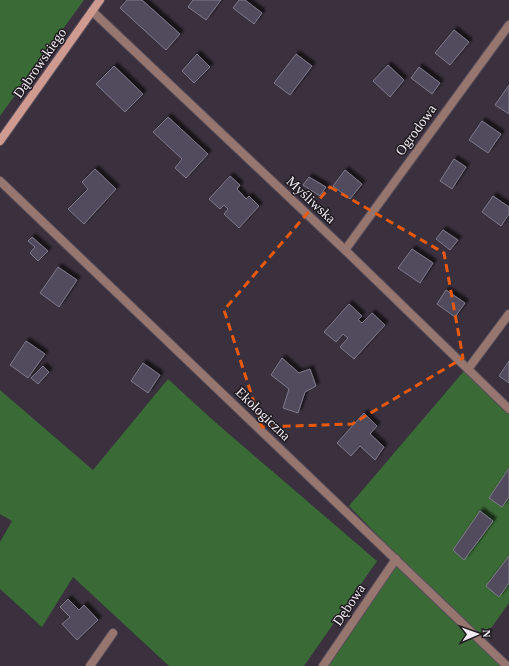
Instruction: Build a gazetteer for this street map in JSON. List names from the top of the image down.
{
  "streets": {
    "street": [
      "Dąbrowskiego",
      "Ogrodowa",
      "Myśliwska",
      "Ekologiczna",
      "Dębowa"
    ]
  },
  "crossings": [
    ["Dąbrowskiego", "Myśliwska"],
    ["Ogrodowa", "Myśliwska"],
    ["Ekologiczna", "Dębowa"]
  ],
  "north": "right"
}
